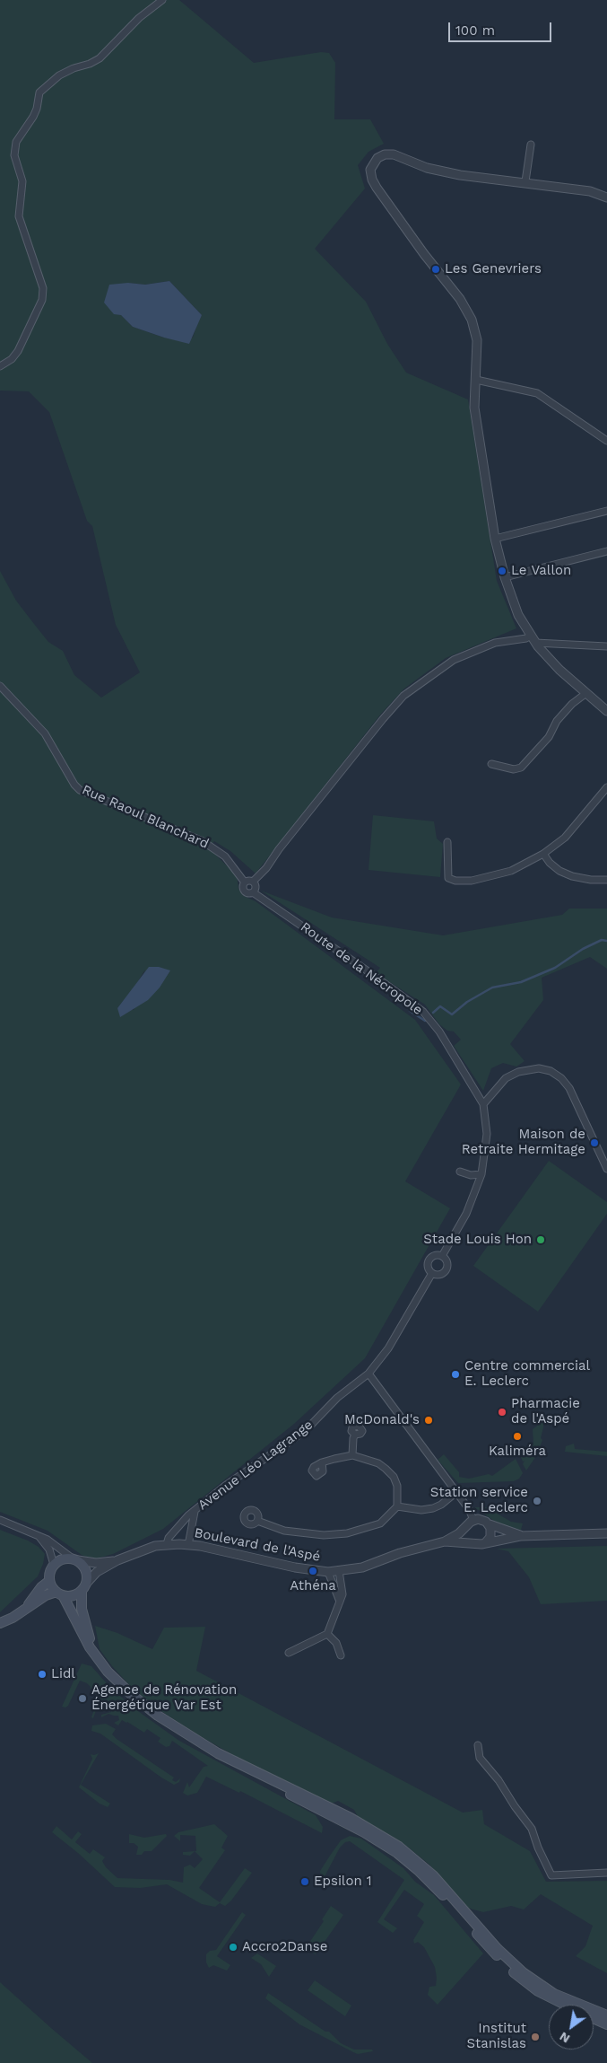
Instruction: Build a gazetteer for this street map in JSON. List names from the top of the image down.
{
  "streets": {
    "street": [
      "Rue Raoul Blanchard",
      "Route de la Nécropole",
      "Avenue Léo Lagrange",
      "Boulevard de l'Aspé"
    ]
  },
  "crossings": [
    ["Rue Raoul Blanchard", "Route de la Nécropole"],
    ["Avenue Léo Lagrange", "Boulevard de l'Aspé"]
  ],
  "places": [
    "Les Genevriers",
    "Le Vallon",
    "Maison de Retraite Hermitage",
    "Stade Louis Hon",
    "Centre commercial E. Leclerc",
    "Pharmacie de l'Aspé",
    "McDonald's",
    "Kaliméra",
    "Station service E. Leclerc",
    "Athéna",
    "Lidl",
    "Agence de Rénovation Énergétique Var Est",
    "Epsilon 1",
    "Accro2Danse",
    "Institut Stanislas"
  ],
  "scale_bar": "100 m",
  "north": "bottom left"
}
